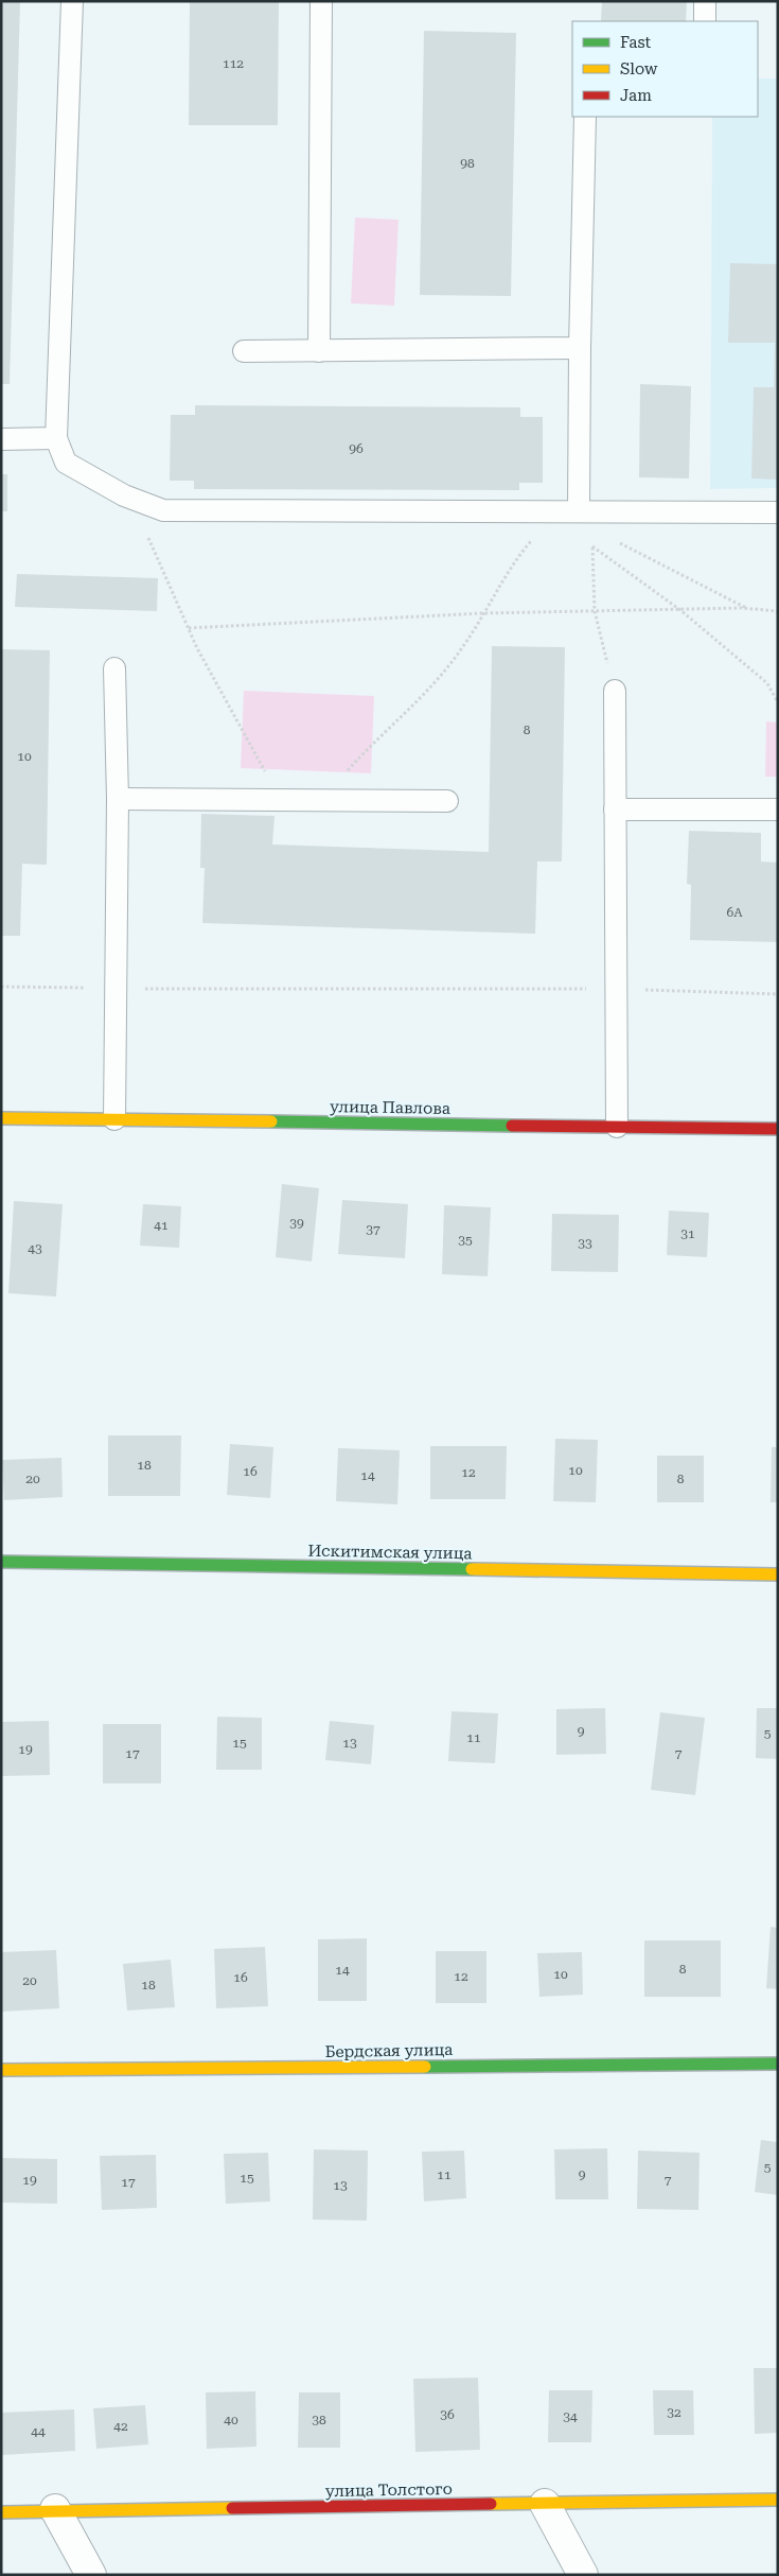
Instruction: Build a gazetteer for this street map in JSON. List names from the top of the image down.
{
  "streets": {
    "street": [
      "улица Павлова",
      "Искитимская улица",
      "Бердская улица",
      "улица Толстого"
    ]
  },
  "house_numbers": [
    "112",
    "98",
    "96",
    "8",
    "10",
    "6А",
    "39",
    "41",
    "37",
    "31",
    "35",
    "33",
    "43",
    "18",
    "10",
    "16",
    "12",
    "14",
    "20",
    "8",
    "9",
    "5",
    "11",
    "15",
    "13",
    "19",
    "17",
    "7",
    "8",
    "14",
    "10",
    "12",
    "16",
    "20",
    "18",
    "5",
    "11",
    "9",
    "15",
    "19",
    "7",
    "17",
    "13",
    "32",
    "36",
    "34",
    "40",
    "38",
    "42",
    "44"
  ],
  "legend": ["Fast", "Slow", "Jam"]
}
